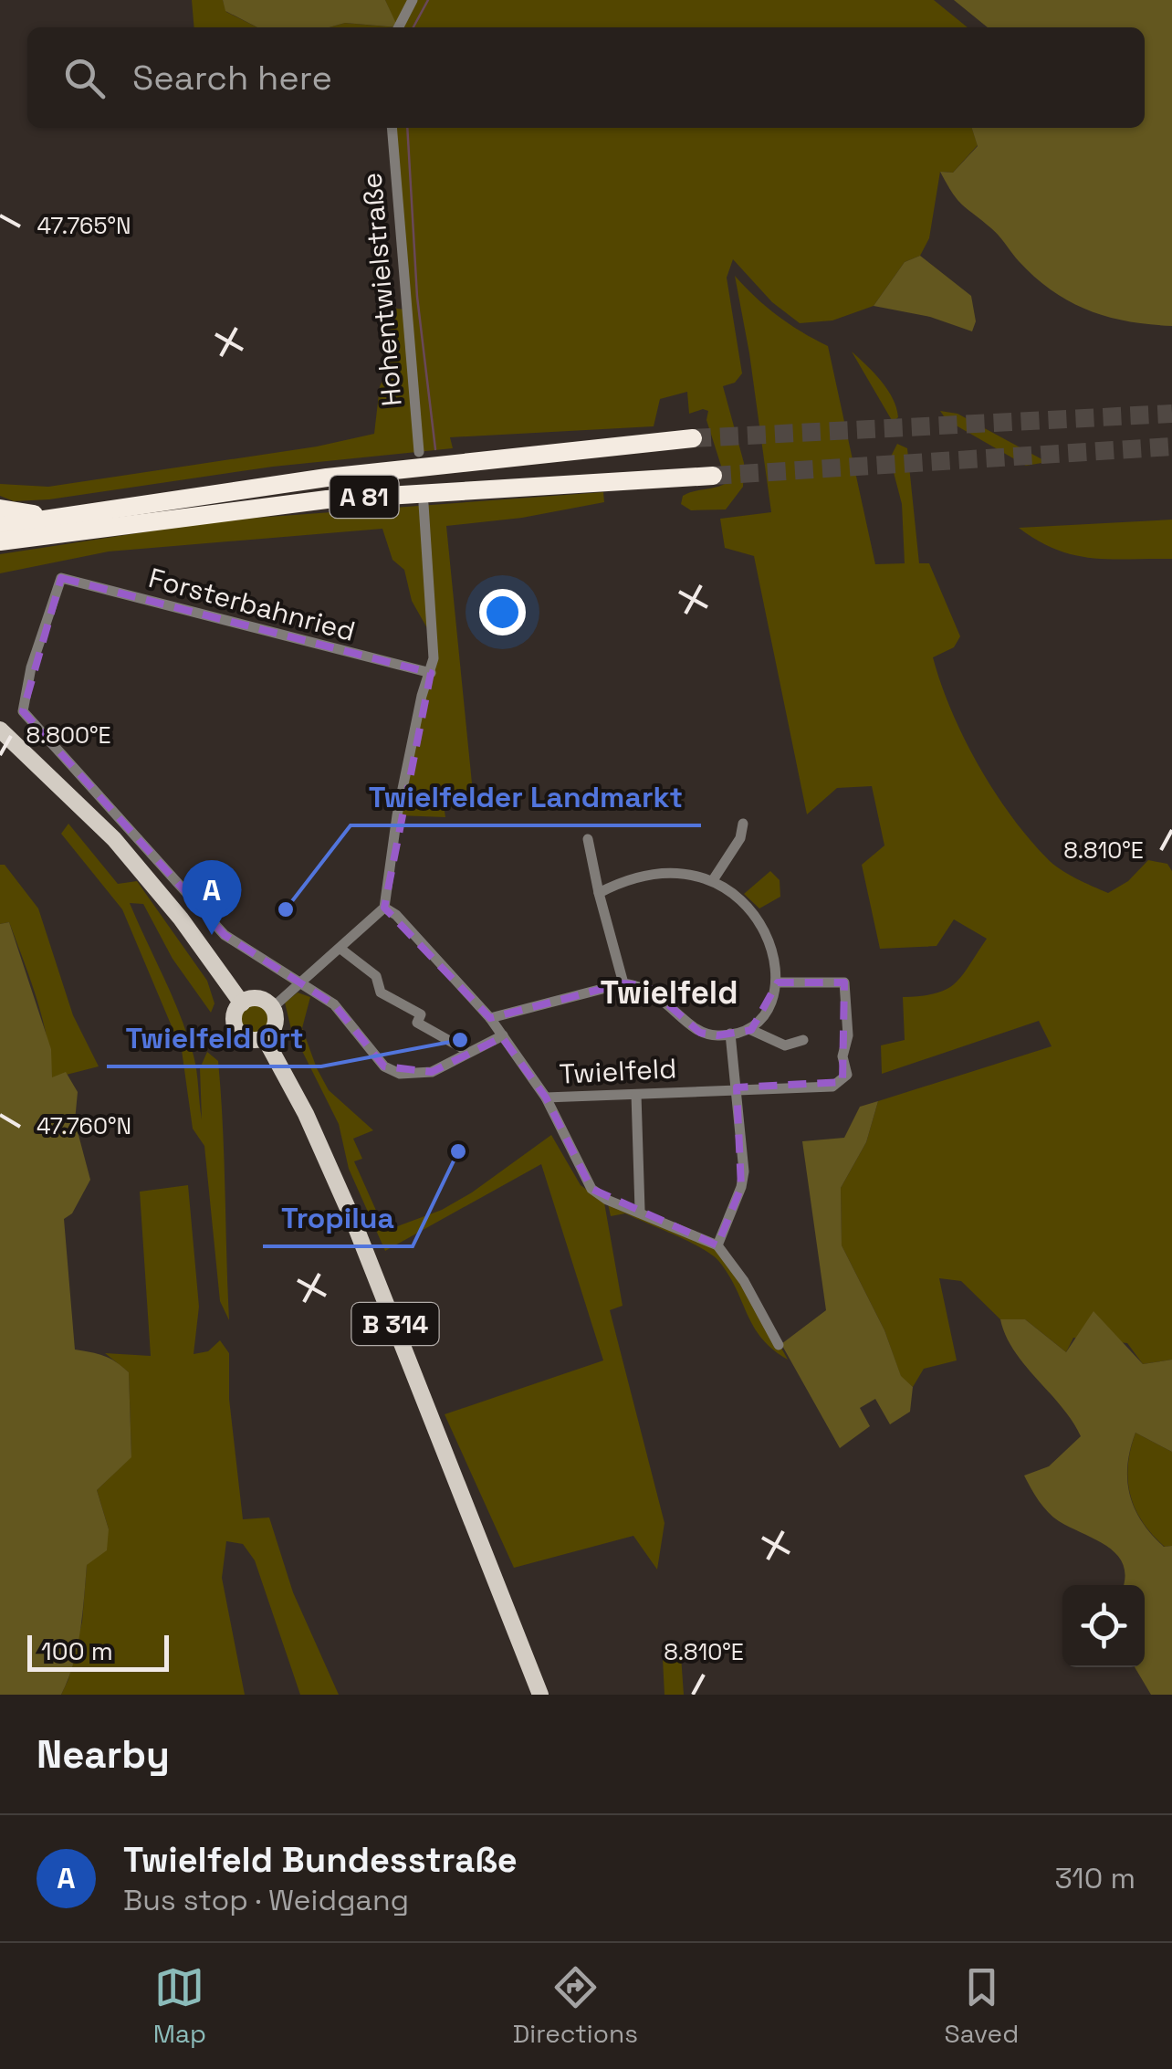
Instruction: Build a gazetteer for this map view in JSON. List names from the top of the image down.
{
  "streets": {
    "highway": ["A 81"],
    "main road": ["B 314"],
    "street": ["Hohentwielstraße", "Forsterbahnried", "Twielfeld"]
  },
  "districts": ["Twielfeld"],
  "places": ["Twielfelder Landmarkt", "Twielfeld Ort", "Tropilua"],
  "scale_bar": "100 m",
  "page": {
    "search": "Search here",
    "pins": "A",
    "scale": "100 m",
    "heading": "Nearby",
    "list": [
      {
        "mark": "A",
        "name": "Twielfeld Bundesstraße",
        "note": "Bus stop · Weidgang",
        "value": "310 m"
      }
    ],
    "nav": ["Map", "Directions", "Saved"]
  },
  "coordinates": [
    "47.765°N",
    "8.800°E",
    "8.810°E",
    "47.760°N"
  ]
}
